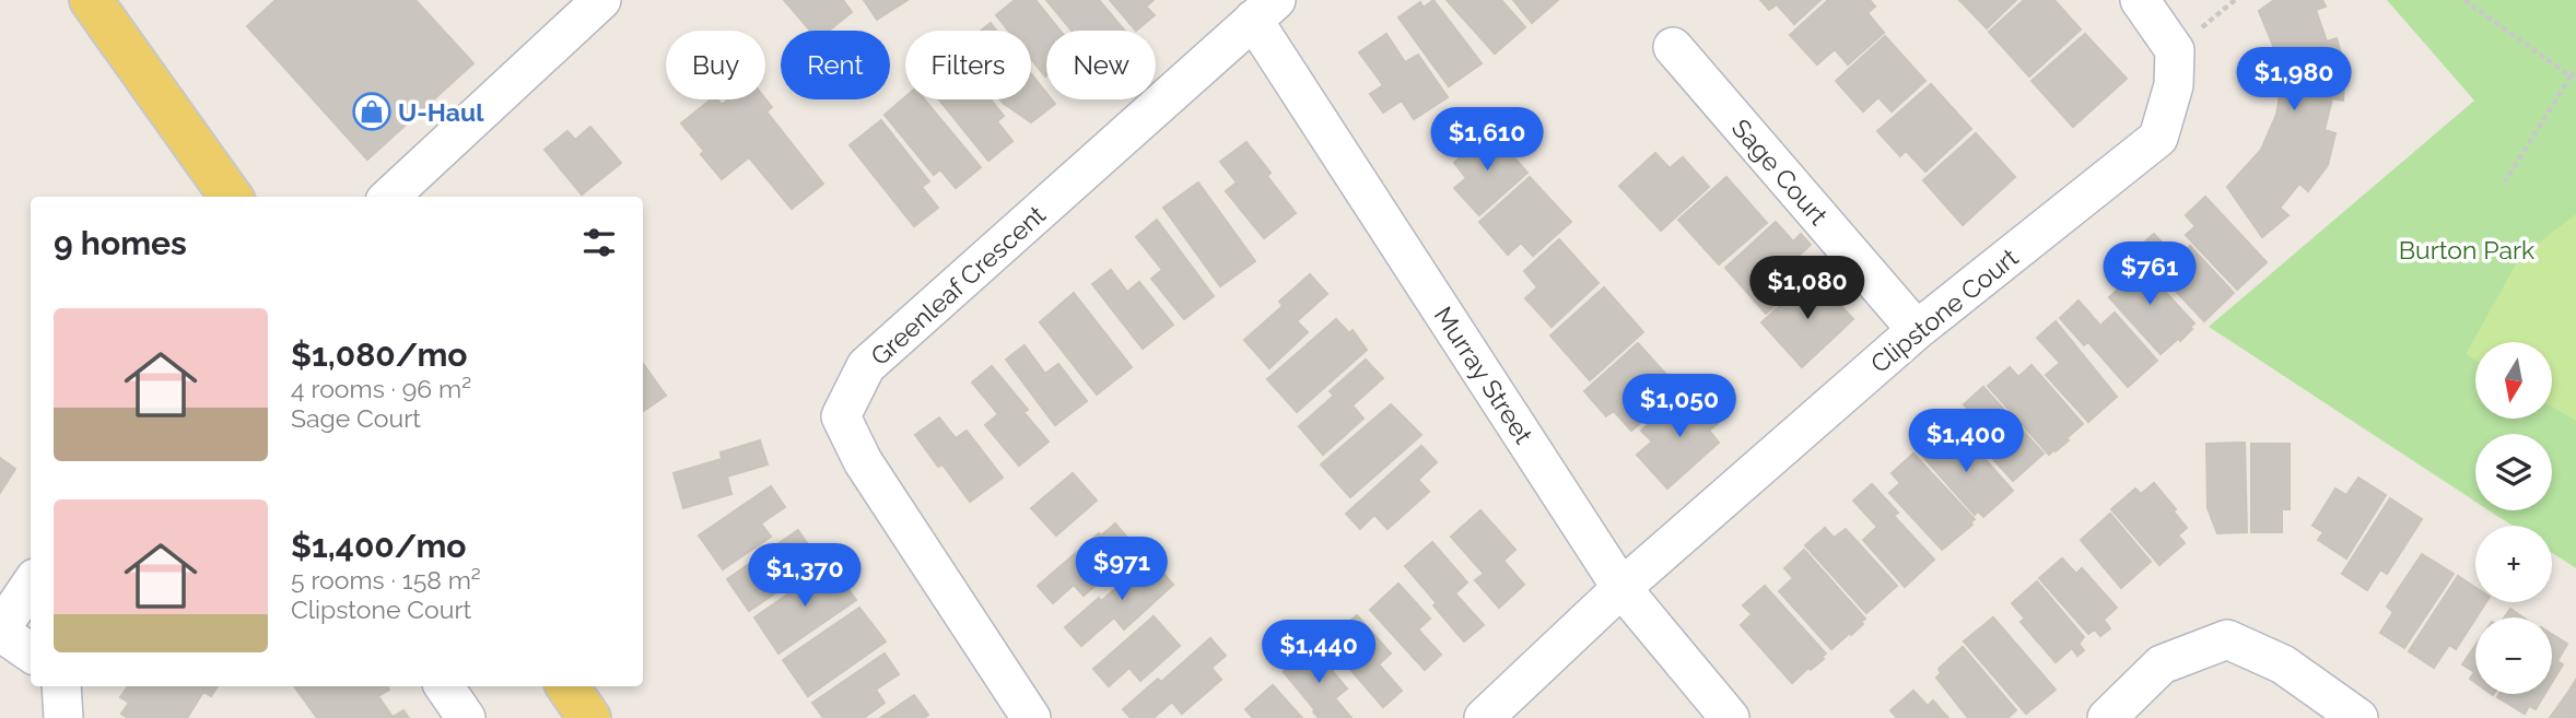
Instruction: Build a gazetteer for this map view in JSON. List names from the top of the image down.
{
  "streets": {
    "street": [
      "Sage Court",
      "Greenleaf Crescent",
      "Clipstone Court",
      "Murray Street"
    ]
  },
  "crossings": [
    ["Sage Court", "Clipstone Court"],
    ["Greenleaf Crescent", "Murray Street"],
    ["Clipstone Court", "Murray Street"]
  ],
  "parks": ["Burton Park"],
  "places": {
    "shop": ["U-Haul"]
  },
  "north": "bottom",
  "page": {
    "chip": [
      "Buy",
      "Rent",
      "Filters",
      "New"
    ],
    "price": [
      "$1,980",
      "$1,610",
      "$761",
      "$1,080",
      "$1,050",
      "$1,400",
      "$971",
      "$1,370",
      "$1,440"
    ],
    "heading": "9 homes",
    "list": [
      {
        "name": "$1,080/mo",
        "note": "4 rooms · 96 m² · Sage Court"
      },
      {
        "name": "$1,400/mo",
        "note": "5 rooms · 158 m² · Clipstone Court"
      }
    ],
    "map_buttons": ["+", "−"]
  }
}
